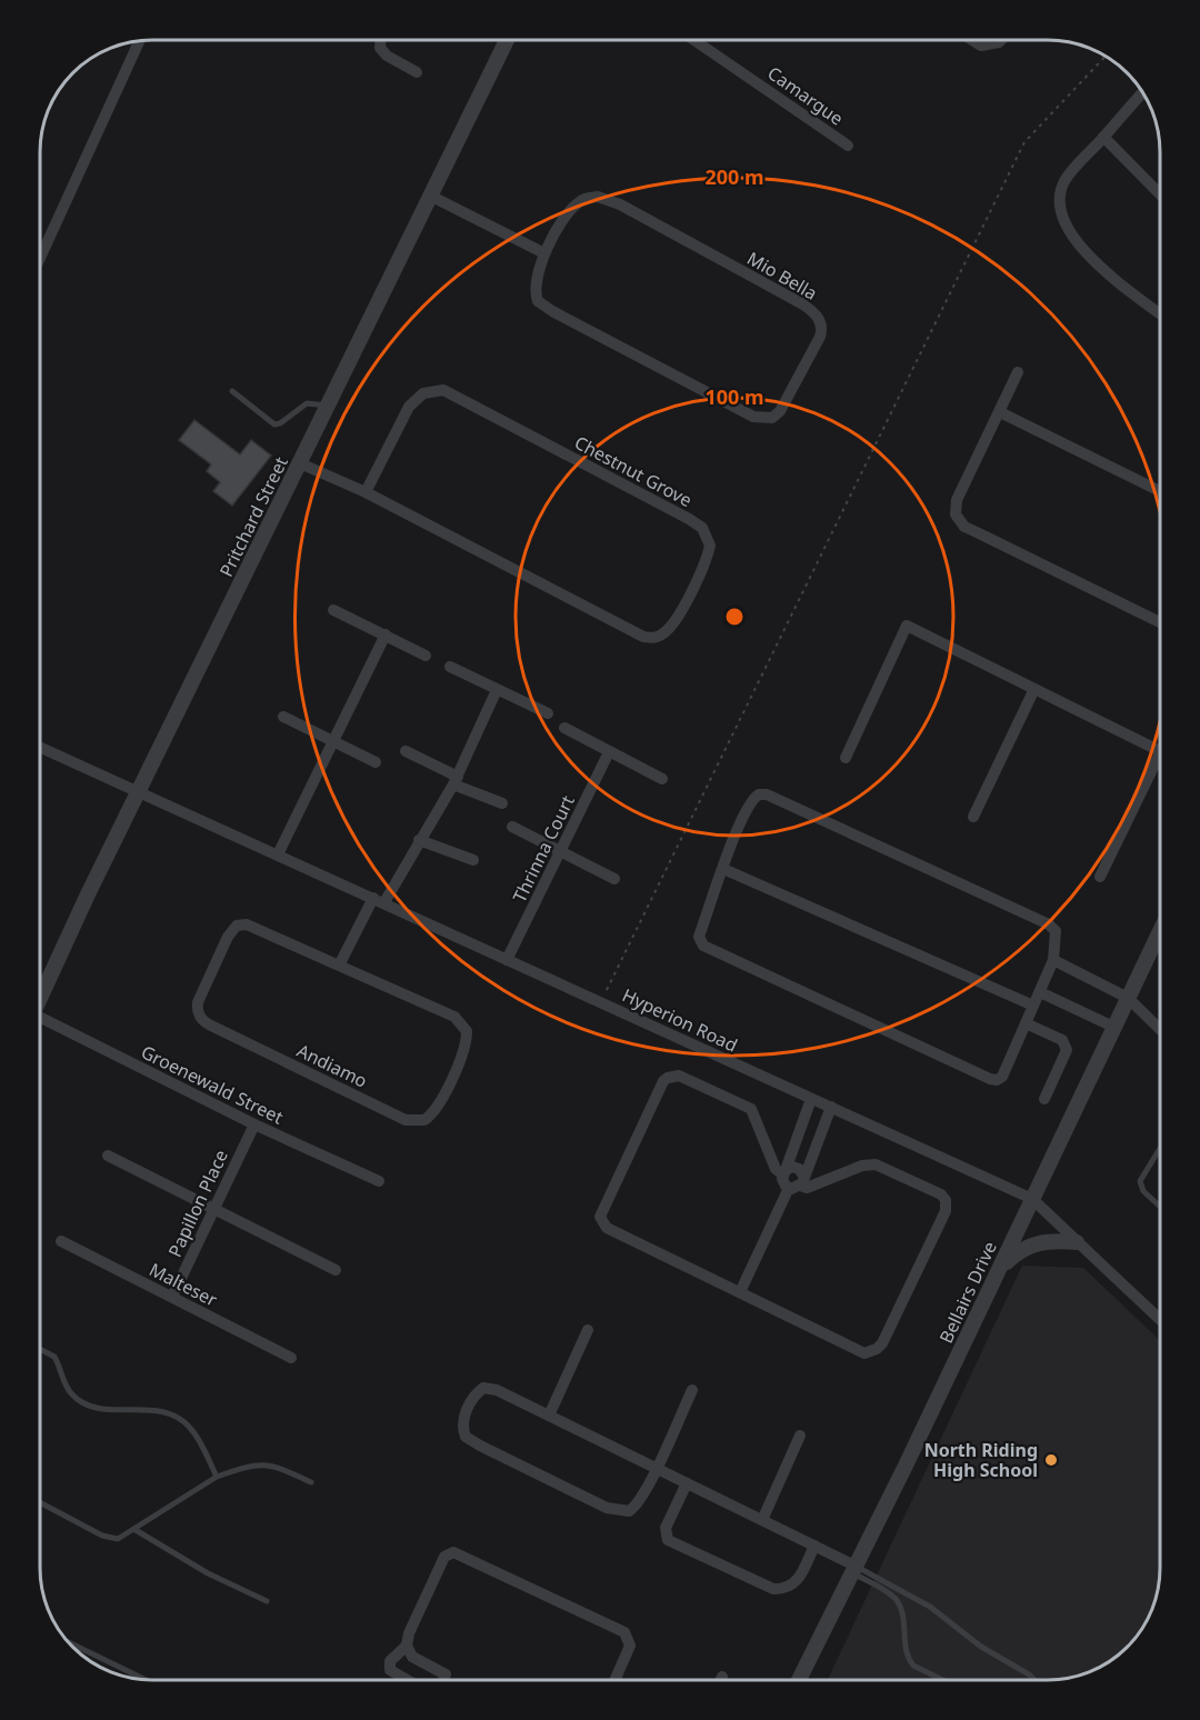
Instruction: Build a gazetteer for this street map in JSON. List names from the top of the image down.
{
  "streets": {
    "street": [
      "Camargue",
      "Mio Bella",
      "Chestnut Grove",
      "Pritchard Street",
      "Thrinna Court",
      "Hyperion Road",
      "Andiamo",
      "Groenewald Street",
      "Papillon Place",
      "Malteser",
      "Bellairs Drive"
    ]
  },
  "crossings": [
    ["Chestnut Grove", "Pritchard Street"],
    ["Pritchard Street", "Hyperion Road"],
    ["Thrinna Court", "Hyperion Road"],
    ["Hyperion Road", "Bellairs Drive"],
    ["Groenewald Street", "Papillon Place"],
    ["Papillon Place", "Malteser"]
  ],
  "places": ["North Riding High School"],
  "rings": ["200 m", "100 m"]
}
